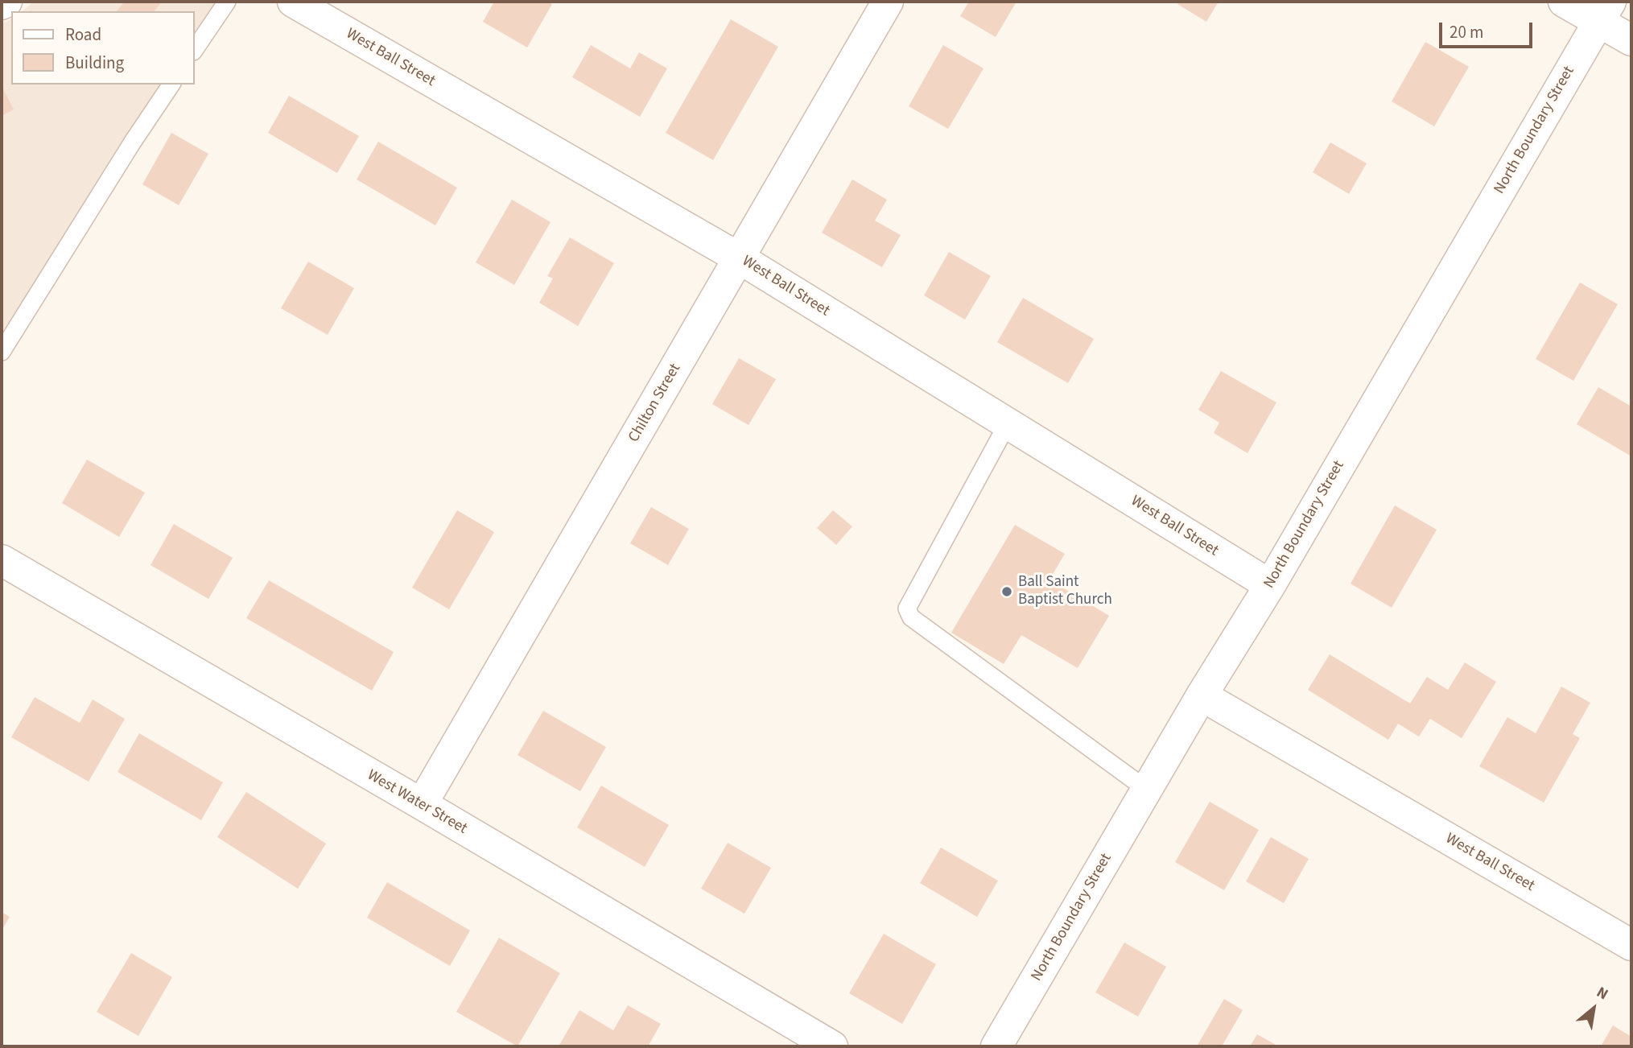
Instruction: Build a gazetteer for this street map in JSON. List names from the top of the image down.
{
  "streets": {
    "street": [
      "West Ball Street",
      "North Boundary Street",
      "Chilton Street",
      "West Water Street"
    ]
  },
  "crossings": [
    ["West Ball Street", "North Boundary Street"],
    ["West Ball Street", "Chilton Street"],
    ["Chilton Street", "West Water Street"]
  ],
  "places": ["Ball Saint Baptist Church"],
  "legend": ["Road", "Building"],
  "scale_bar": "20 m",
  "north": "top right"
}
